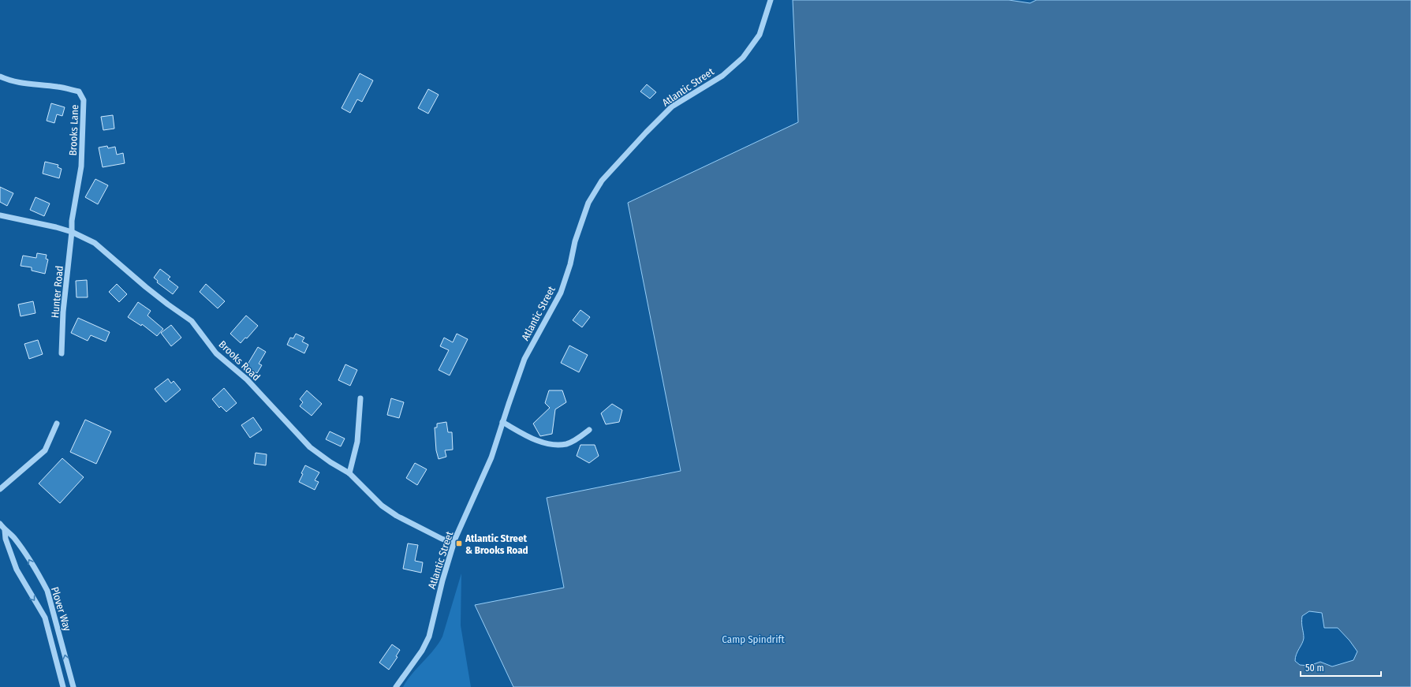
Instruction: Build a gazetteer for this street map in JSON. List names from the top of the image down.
{
  "streets": {
    "street": [
      "Atlantic Street",
      "Brooks Lane",
      "Hunter Road",
      "Brooks Road",
      "Plover Way"
    ]
  },
  "crossings": [
    ["Atlantic Street", "Brooks Road"],
    ["Brooks Lane", "Hunter Road"],
    ["Brooks Lane", "Brooks Road"],
    ["Hunter Road", "Brooks Road"]
  ],
  "parks": ["Camp Spindrift"],
  "places": {
    "transit": ["Atlantic Street & Brooks Road"]
  },
  "scale_bar": "50 m"
}
